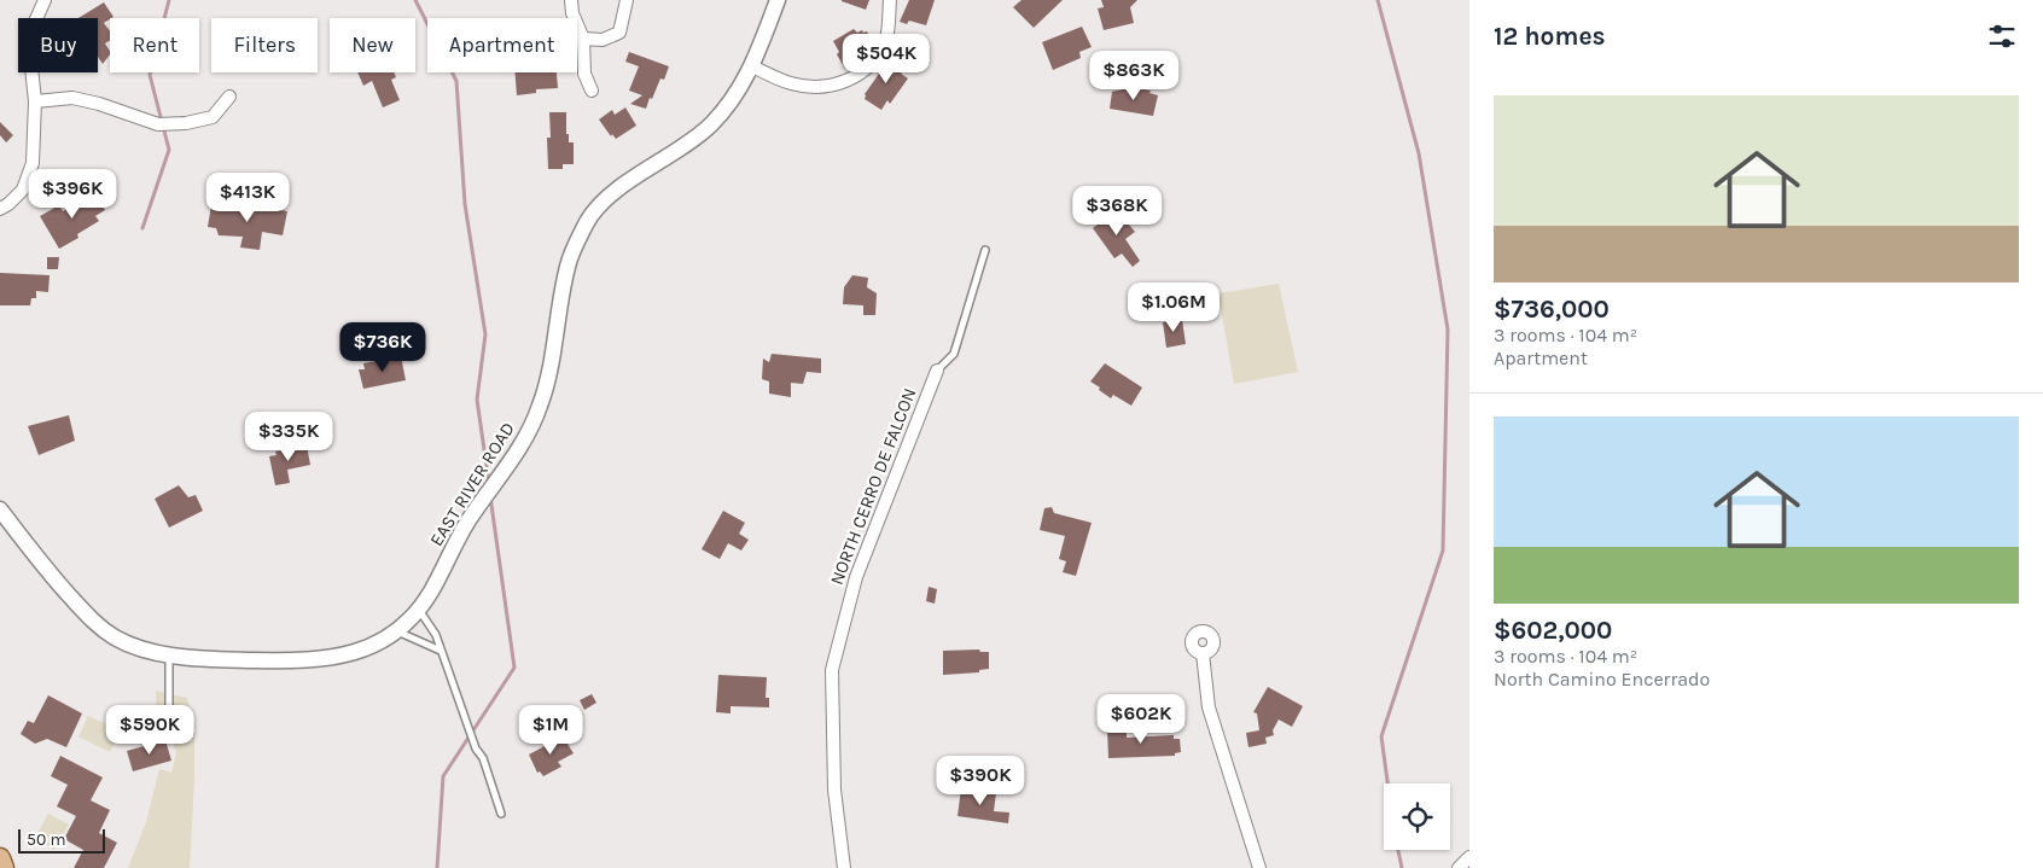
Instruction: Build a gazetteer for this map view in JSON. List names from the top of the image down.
{
  "streets": {
    "street": ["EAST RIVER ROAD", "NORTH CERRO DE FALCON"]
  },
  "scale_bar": "50 m",
  "page": {
    "heading": "12 homes",
    "chip": [
      "Buy",
      "Rent",
      "Filters",
      "New",
      "Apartment"
    ],
    "price": [
      "$504K",
      "$863K",
      "$396K",
      "$413K",
      "$368K",
      "$1.06M",
      "$736K",
      "$335K",
      "$602K",
      "$590K",
      "$1M",
      "$390K"
    ],
    "list": [
      {
        "name": "$736,000",
        "note": "3 rooms · 104 m² · Apartment"
      },
      {
        "name": "$602,000",
        "note": "3 rooms · 104 m² · North Camino Encerrado"
      }
    ],
    "scale": "50 m"
  }
}
